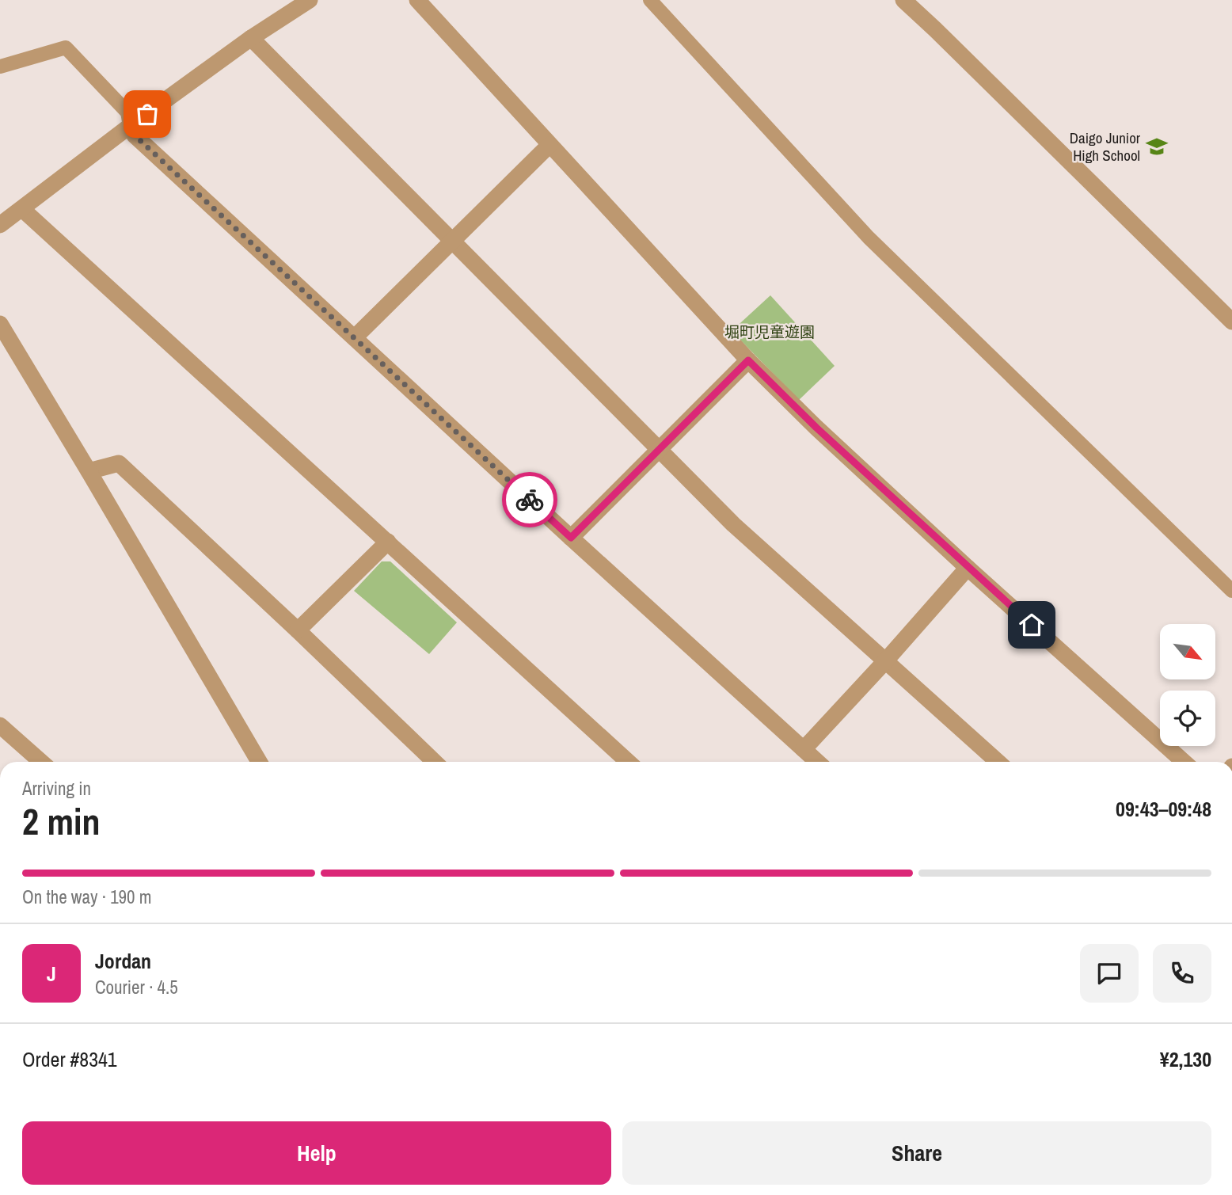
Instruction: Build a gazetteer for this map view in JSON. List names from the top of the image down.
{
  "parks": ["堀町児童遊園"],
  "places": {
    "school or university": ["Daigo Junior High School"]
  },
  "north": "bottom right",
  "page": {
    "heading": ["2 min", "Arriving in", "09:43–09:48"],
    "panel": [
      "Jordan",
      "Courier · 4.5",
      "Order #8341",
      "¥2,130"
    ],
    "bar": "On the way · 190 m",
    "round": "J",
    "buttons": ["Help", "Share"]
  }
}
